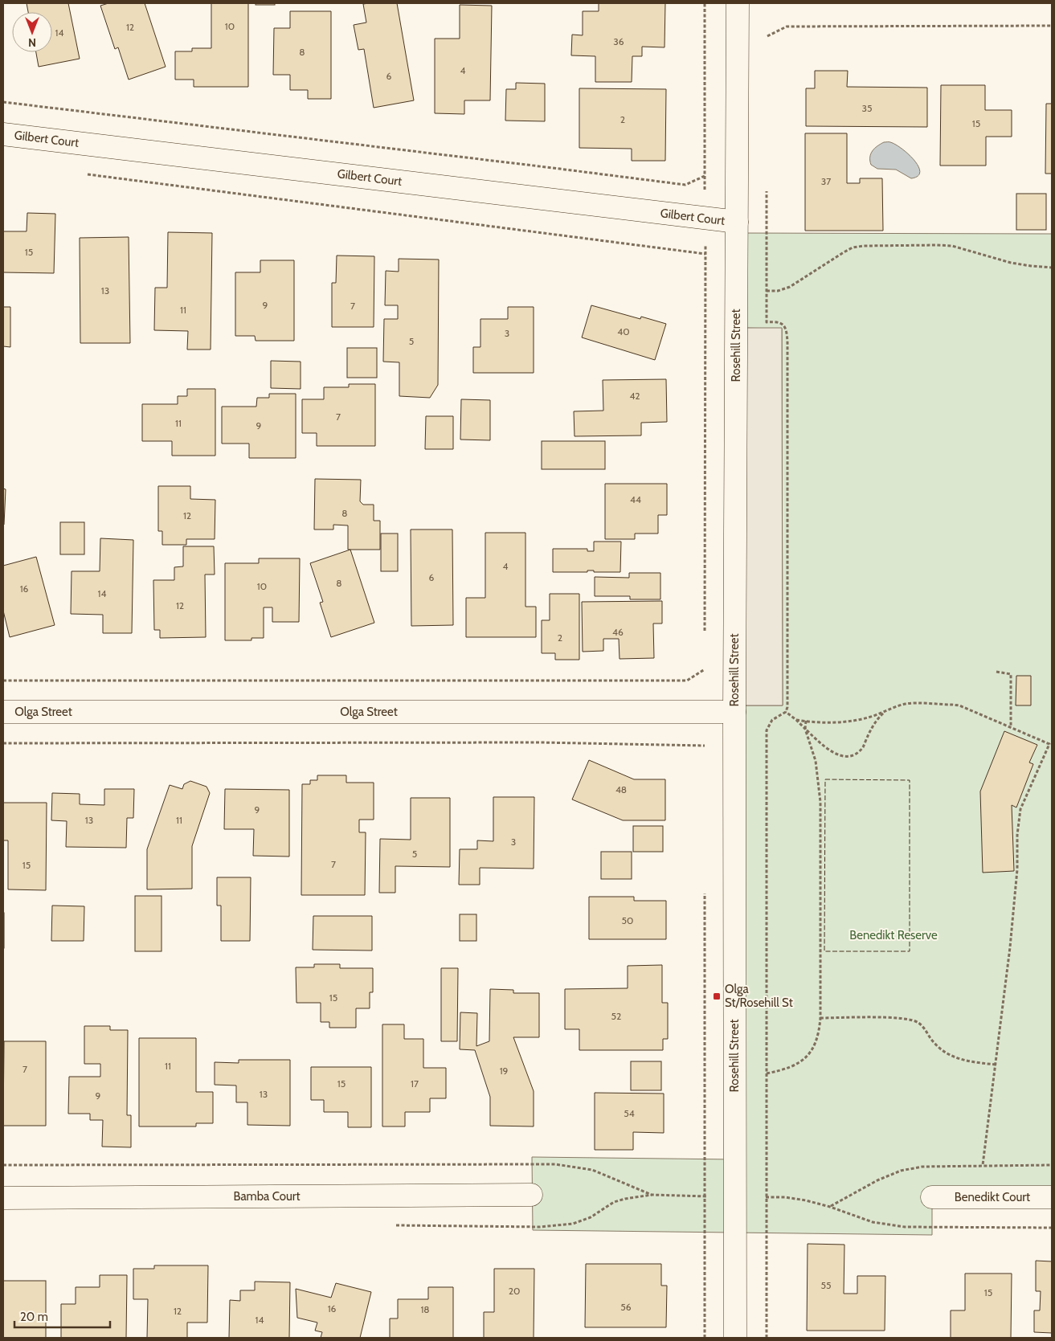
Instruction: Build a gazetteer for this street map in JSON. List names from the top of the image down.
{
  "streets": {
    "street": [
      "Gilbert Court",
      "Rosehill Street",
      "Olga Street",
      "Bamba Court",
      "Benedikt Court"
    ]
  },
  "crossings": [
    ["Gilbert Court", "Rosehill Street"],
    ["Rosehill Street", "Olga Street"]
  ],
  "parks": ["Benedikt Reserve"],
  "places": {
    "transit": ["Olga St/Rosehill St"]
  },
  "house_numbers": [
    "10",
    "12",
    "14",
    "36",
    "8",
    "4",
    "6",
    "35",
    "2",
    "15",
    "37",
    "15",
    "13",
    "9",
    "7",
    "11",
    "40",
    "3",
    "5",
    "42",
    "7",
    "11",
    "9",
    "44",
    "8",
    "12",
    "4",
    "6",
    "8",
    "10",
    "16",
    "14",
    "12",
    "46",
    "2",
    "48",
    "9",
    "13",
    "11",
    "3",
    "5",
    "7",
    "15",
    "50",
    "15",
    "52",
    "11",
    "7",
    "19",
    "15",
    "17",
    "13",
    "9",
    "54",
    "55",
    "20",
    "15",
    "56",
    "16",
    "18",
    "12",
    "14"
  ],
  "scale_bar": "20 m",
  "north": "bottom"
}
